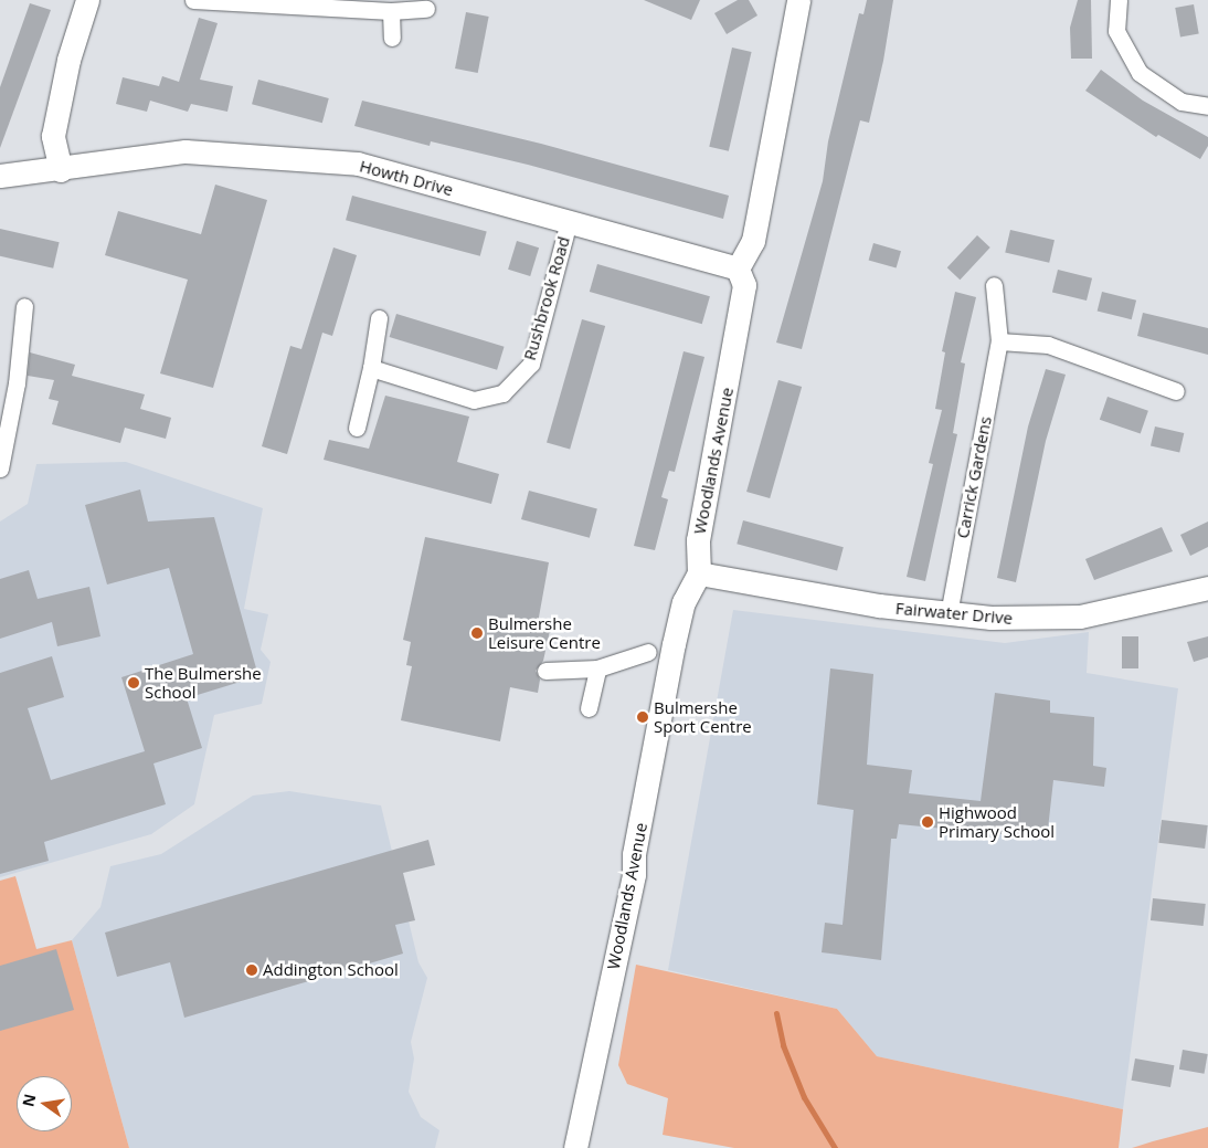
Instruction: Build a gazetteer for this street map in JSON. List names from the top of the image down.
{
  "streets": {
    "street": [
      "Howth Drive",
      "Rushbrook Road",
      "Woodlands Avenue",
      "Carrick Gardens",
      "Fairwater Drive"
    ]
  },
  "crossings": [
    ["Howth Drive", "Rushbrook Road"],
    ["Howth Drive", "Woodlands Avenue"],
    ["Woodlands Avenue", "Fairwater Drive"],
    ["Carrick Gardens", "Fairwater Drive"]
  ],
  "places": [
    "Bulmershe Leisure Centre",
    "The Bulmershe School",
    "Bulmershe Sport Centre",
    "Highwood Primary School",
    "Addington School"
  ],
  "north": "left"
}
